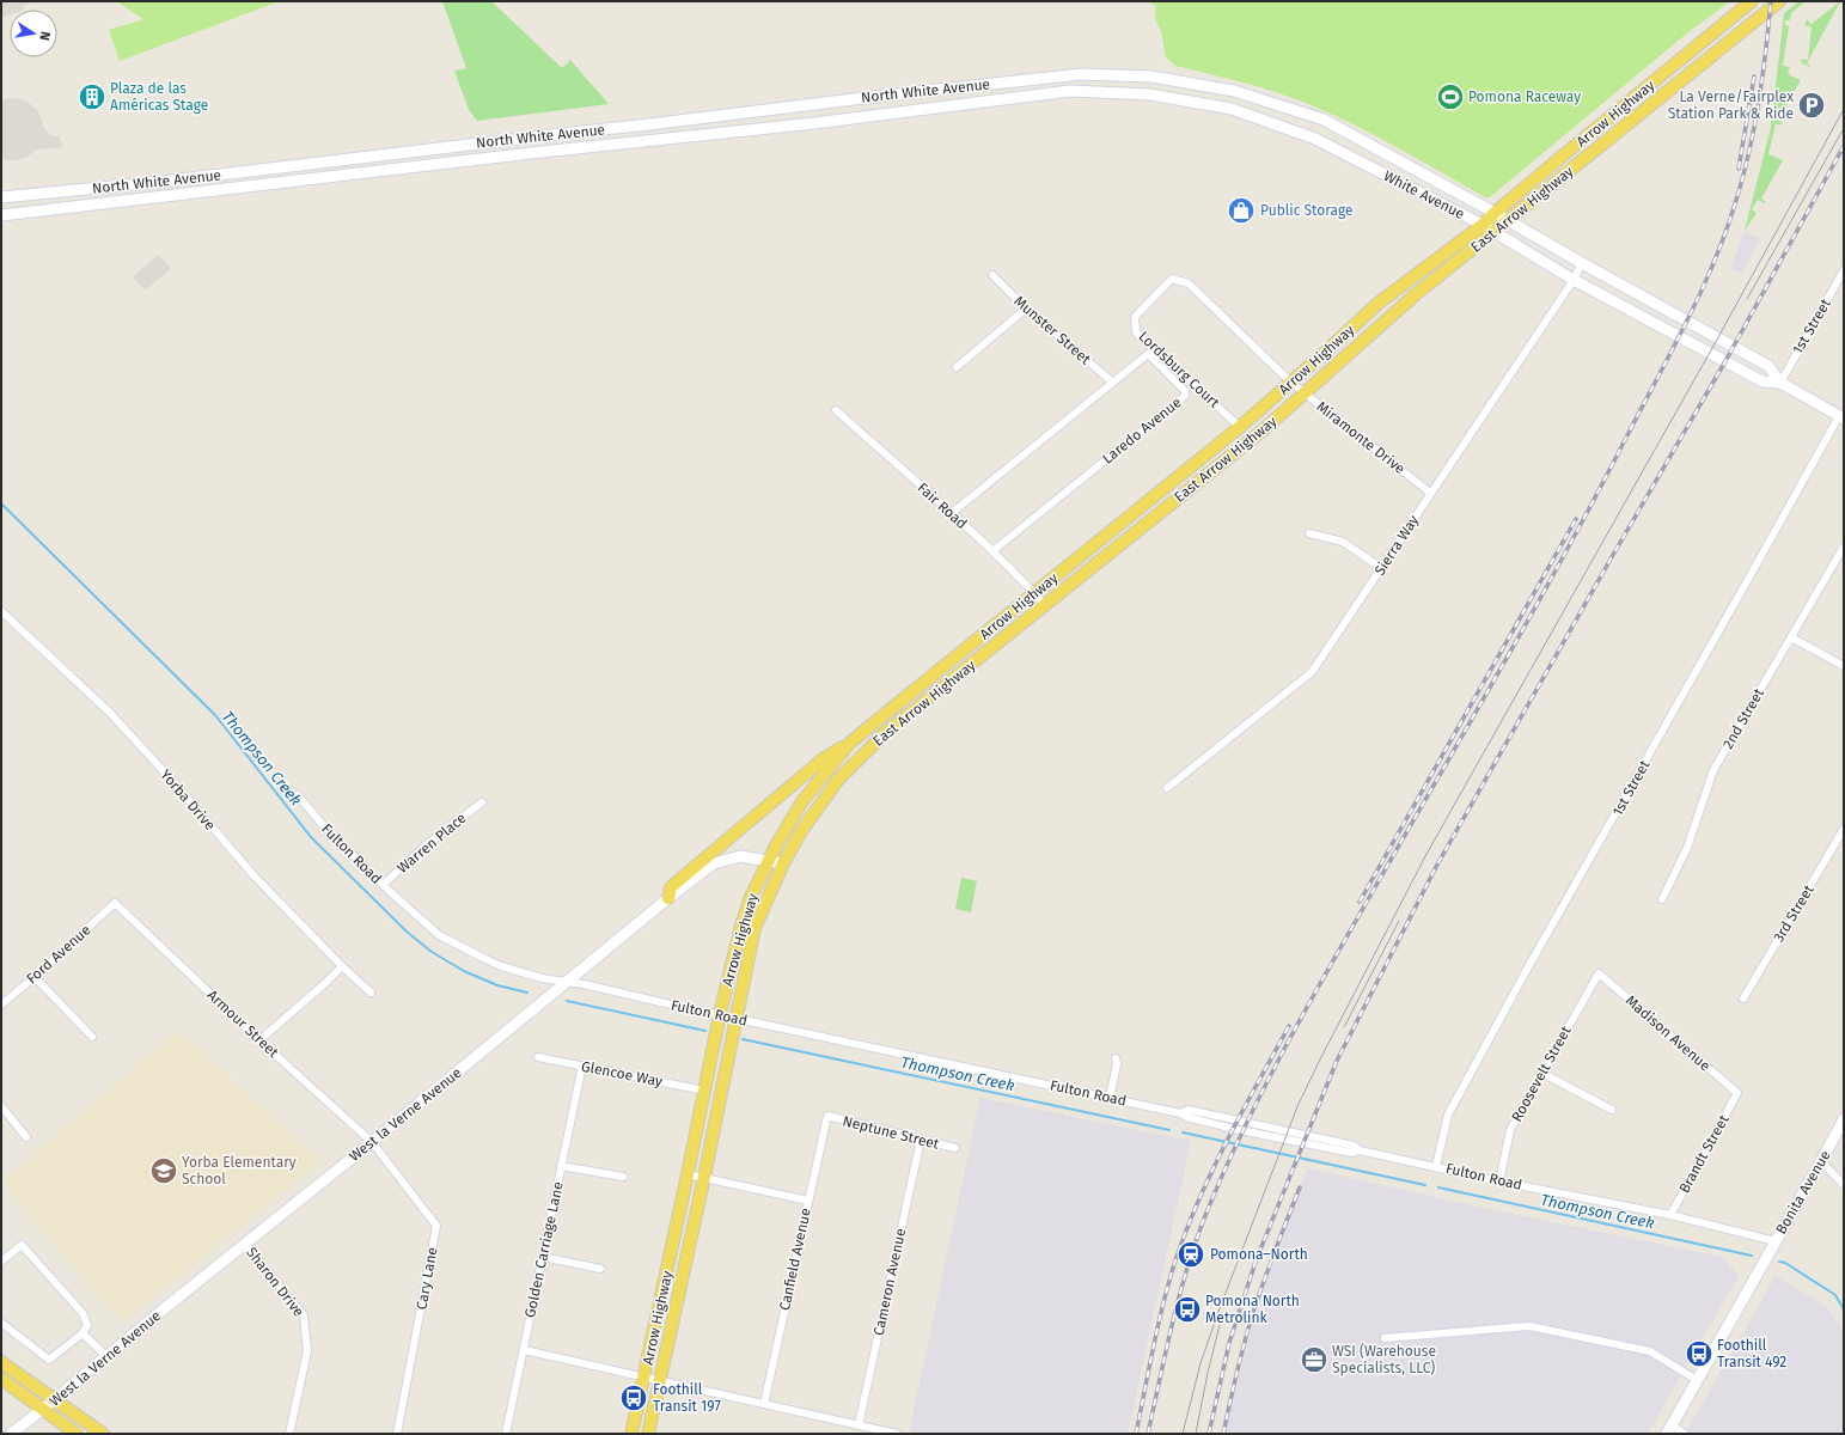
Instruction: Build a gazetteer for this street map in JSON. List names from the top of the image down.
{
  "streets": {
    "main road": [
      "North White Avenue",
      "Arrow Highway",
      "White Avenue",
      "East Arrow Highway",
      "West la Verne Avenue",
      "Bonita Avenue"
    ],
    "street": [
      "1st Street",
      "Munster Street",
      "Lordsburg Court",
      "Laredo Avenue",
      "Miramonte Drive",
      "Fair Road",
      "Sierra Way",
      "2nd Street",
      "Yorba Drive",
      "Warren Place",
      "Fulton Road",
      "3rd Street",
      "Ford Avenue",
      "Armour Street",
      "Madison Avenue",
      "Glencoe Way",
      "Roosevelt Street",
      "Neptune Street",
      "Brandt Street",
      "Golden Carriage Lane",
      "Canfield Avenue",
      "Cary Lane",
      "Sharon Drive",
      "Cameron Avenue"
    ]
  },
  "crossings": [
    ["North White Avenue", "White Avenue"],
    ["Arrow Highway", "White Avenue"],
    ["Arrow Highway", "East Arrow Highway"],
    ["Arrow Highway", "Lordsburg Court"],
    ["Arrow Highway", "Miramonte Drive"],
    ["Arrow Highway", "Fair Road"],
    ["Arrow Highway", "Fulton Road"],
    ["Arrow Highway", "Glencoe Way"],
    ["Arrow Highway", "West la Verne Avenue"],
    ["White Avenue", "East Arrow Highway"],
    ["White Avenue", "1st Street"],
    ["White Avenue", "Sierra Way"],
    ["East Arrow Highway", "Miramonte Drive"],
    ["East Arrow Highway", "Fair Road"],
    ["East Arrow Highway", "West la Verne Avenue"],
    ["1st Street", "Fulton Road"],
    ["Munster Street", "Laredo Avenue"],
    ["Lordsburg Court", "Miramonte Drive"],
    ["Laredo Avenue", "Fair Road"],
    ["Miramonte Drive", "Sierra Way"],
    ["Warren Place", "Fulton Road"],
    ["Fulton Road", "Roosevelt Street"],
    ["Fulton Road", "West la Verne Avenue"],
    ["Fulton Road", "Brandt Street"],
    ["Fulton Road", "Bonita Avenue"],
    ["Ford Avenue", "Armour Street"],
    ["Armour Street", "West la Verne Avenue"],
    ["Armour Street", "Cary Lane"],
    ["Madison Avenue", "Roosevelt Street"],
    ["Madison Avenue", "Brandt Street"],
    ["Glencoe Way", "Golden Carriage Lane"],
    ["West la Verne Avenue", "Cary Lane"],
    ["West la Verne Avenue", "Sharon Drive"],
    ["Neptune Street", "Canfield Avenue"],
    ["Neptune Street", "Cameron Avenue"]
  ],
  "water": ["Thompson Creek"],
  "places": {
    "building": ["Plaza de las Américas Stage"],
    "sports": ["Pomona Raceway"],
    "parking": ["La Verne/Fairplex Station Park & Ride"],
    "shop": ["Public Storage"],
    "school or university": ["Yorba Elementary School"],
    "station": ["Pomona–North"],
    "bus stop": ["Pomona North Metrolink", "Foothill Transit 492", "Foothill Transit 197"],
    "office": ["WSI (Warehouse Specialists, LLC)"]
  },
  "north": "right"
}
